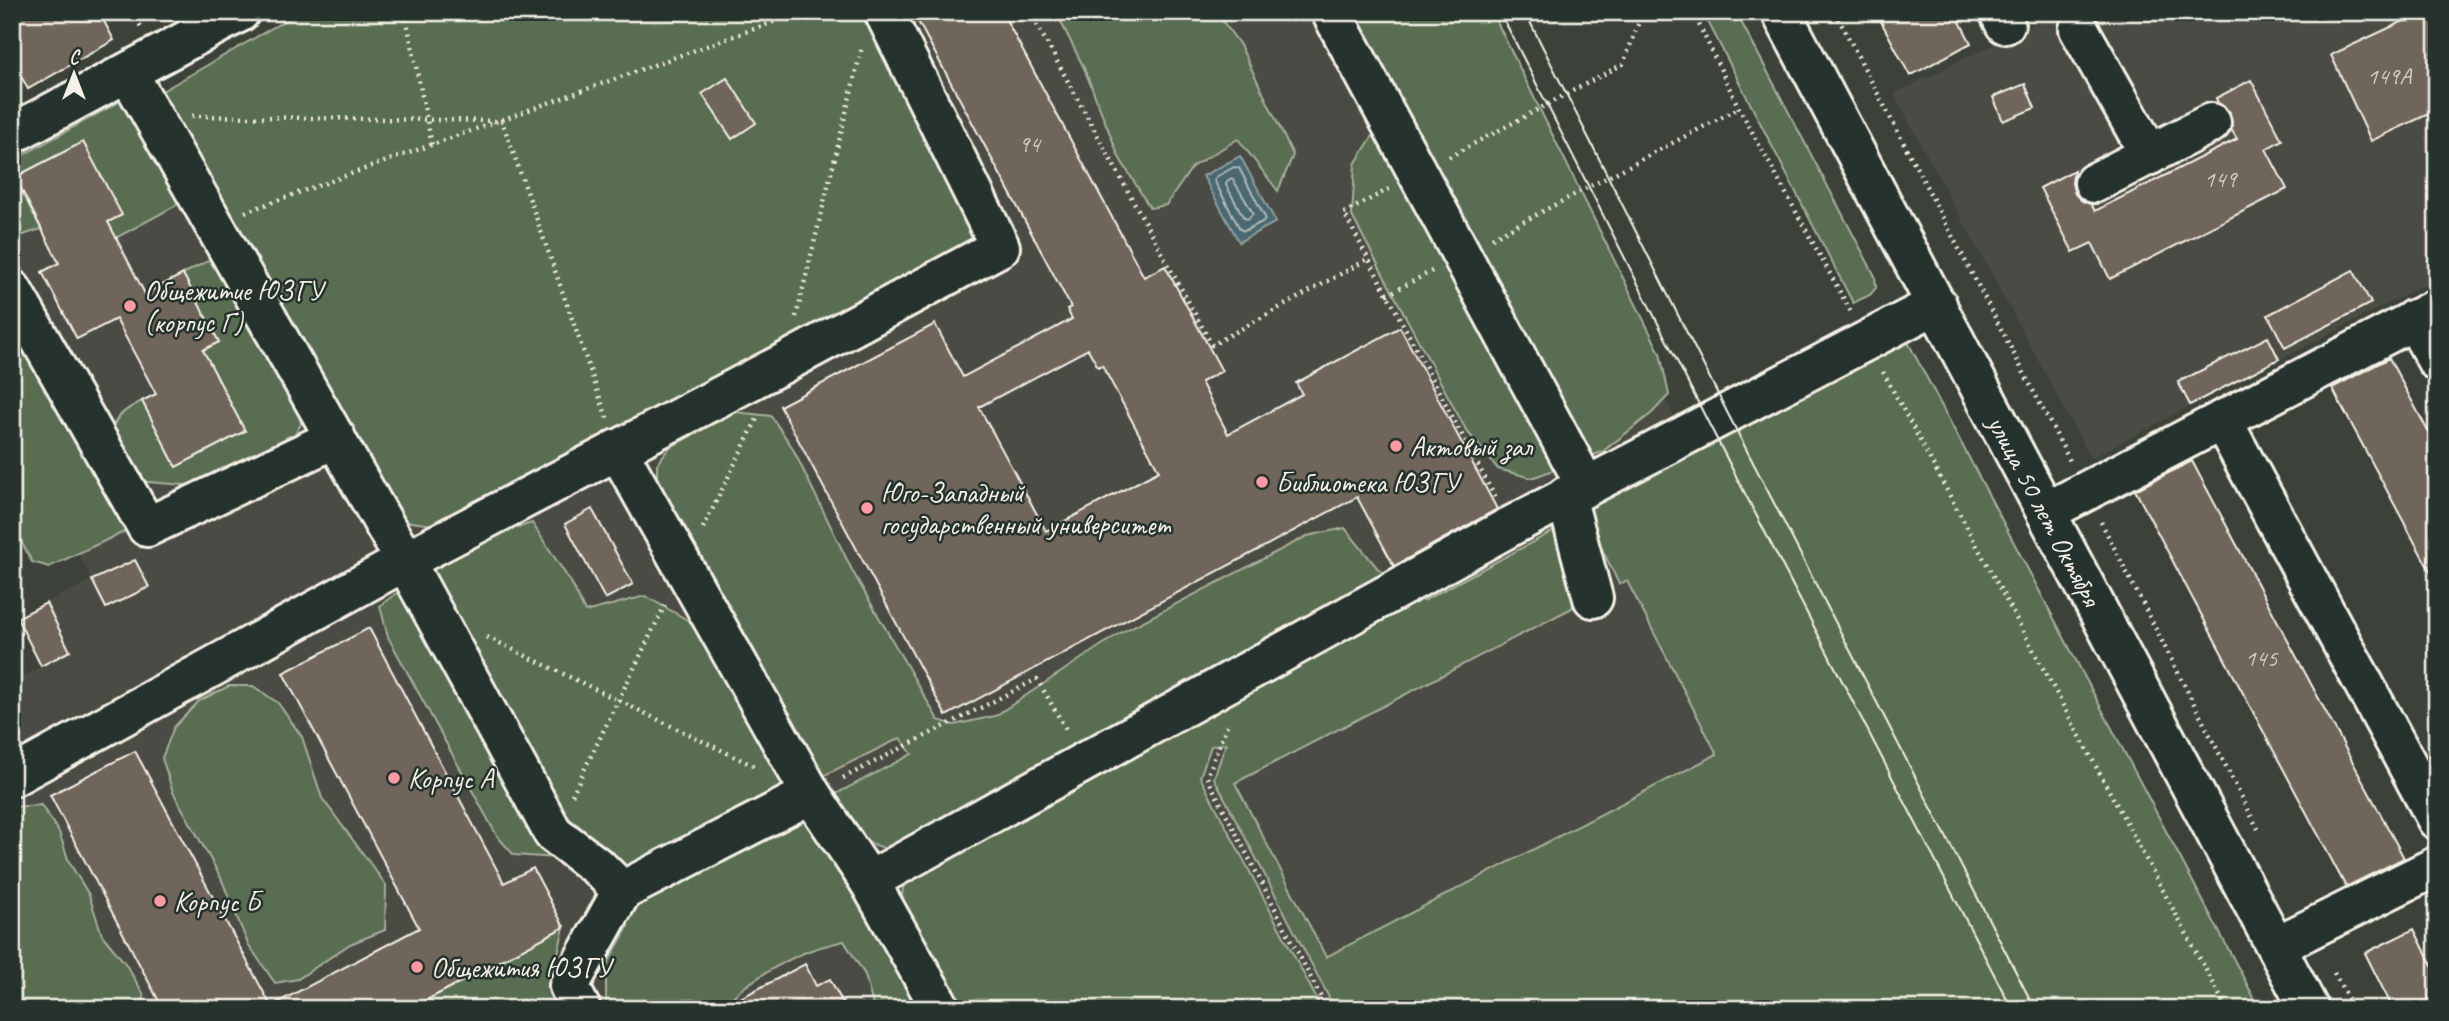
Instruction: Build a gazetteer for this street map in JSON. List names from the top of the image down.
{
  "streets": {
    "main road": ["улица 50 лет Октября"]
  },
  "places": [
    "Общежитие ЮЗГУ (корпус Г)",
    "Актовый зал",
    "Библиотека ЮЗГУ",
    "Юго-Западный государственный университет",
    "Корпус А",
    "Корпус Б",
    "Общежития ЮЗГУ"
  ],
  "house_numbers": [
    "149А",
    "94",
    "149",
    "145"
  ],
  "north": "top"
}
